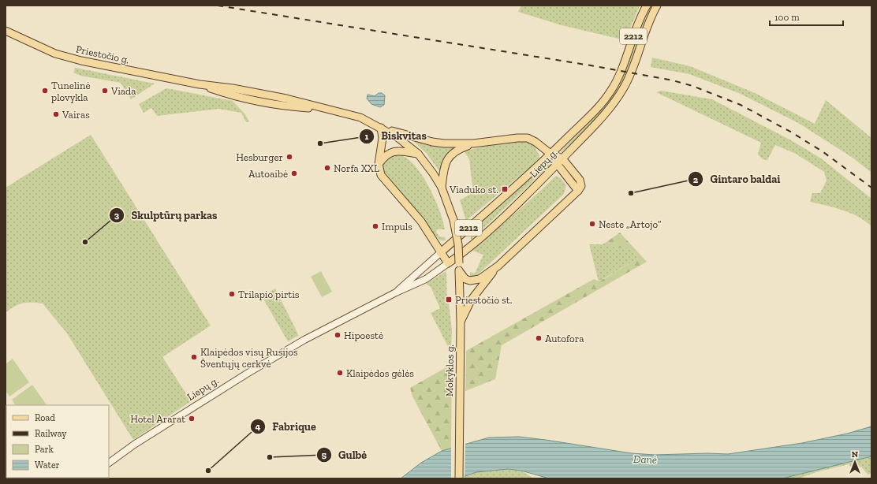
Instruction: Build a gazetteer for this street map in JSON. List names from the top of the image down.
{
  "streets": {
    "main road": [
      "2212",
      "Priestočio g.",
      "Liepų g.",
      "Mokyklos g."
    ]
  },
  "crossings": [
    ["Priestočio g.", "Mokyklos g."]
  ],
  "water": ["Danė"],
  "places": {
    "other": [
      "Tunelinė plovykla",
      "Viada",
      "Vairas",
      "Biskvitas",
      "Hesburger",
      "Norfa XXL",
      "Autoaibė",
      "Gintaro baldai",
      "Neste „Artojo“",
      "Impuls",
      "Skulptūrų parkas",
      "Trilapio pirtis",
      "Hipoestė",
      "Autofora",
      "Klaipėdos visų Rusijos Šventųjų cerkvė",
      "Klaipėdos gėlės",
      "Hotel Ararat",
      "Gulbė",
      "Fabrique"
    ],
    "transit": ["Viaduko st.", "Priestočio st."]
  },
  "legend": [
    "Road",
    "Railway",
    "Park",
    "Water"
  ],
  "scale_bar": "100 m",
  "north": "top"
}
